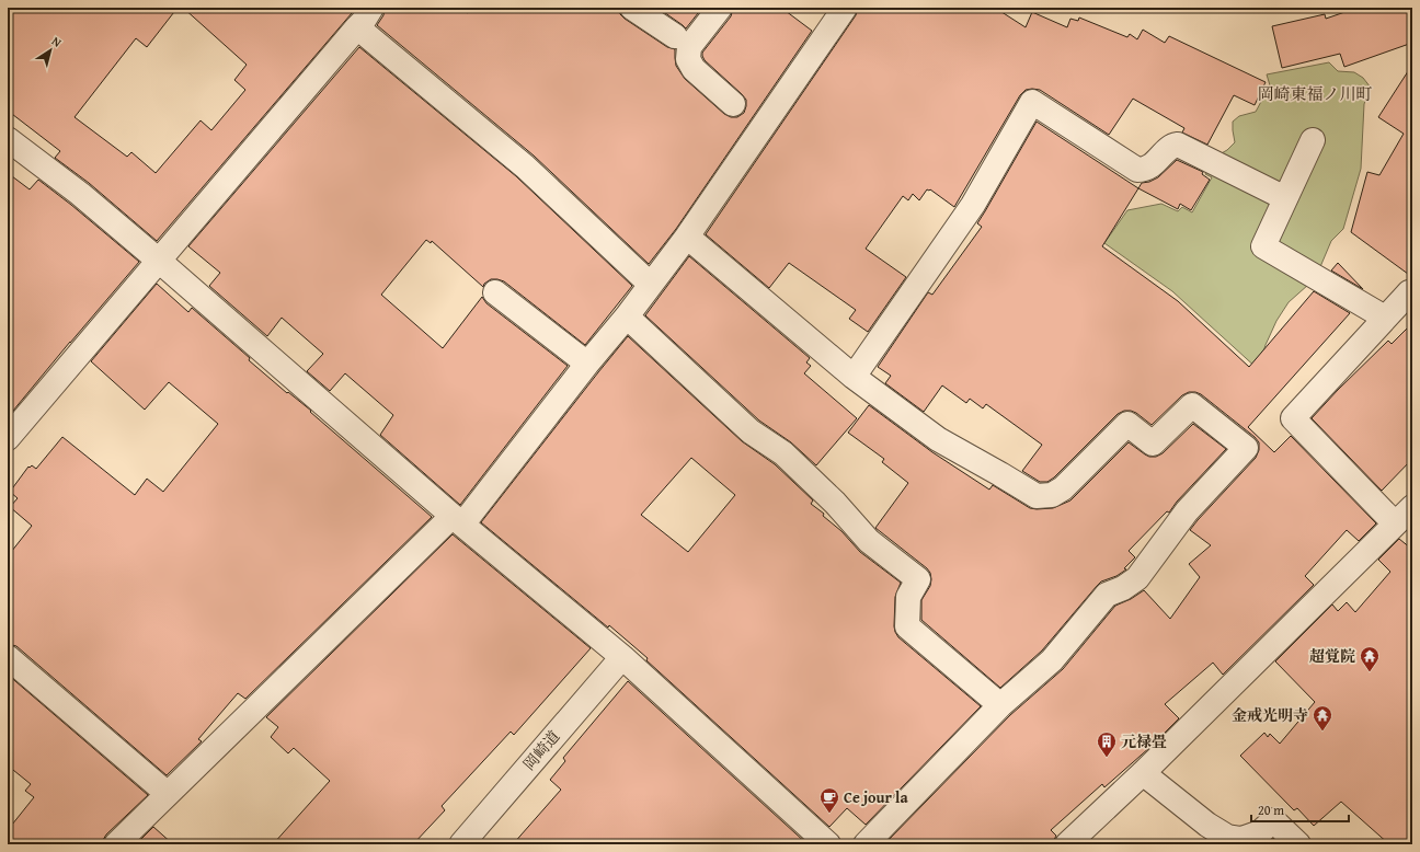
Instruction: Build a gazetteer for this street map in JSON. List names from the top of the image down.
{
  "streets": {
    "street": ["岡崎道"]
  },
  "districts": ["岡崎東福ノ川町"],
  "places": {
    "temple": ["超覚院", "金戒光明寺"],
    "building": ["元禄畳"],
    "cafe": ["Ce jour la"]
  },
  "scale_bar": "20 m",
  "north": "top right"
}
